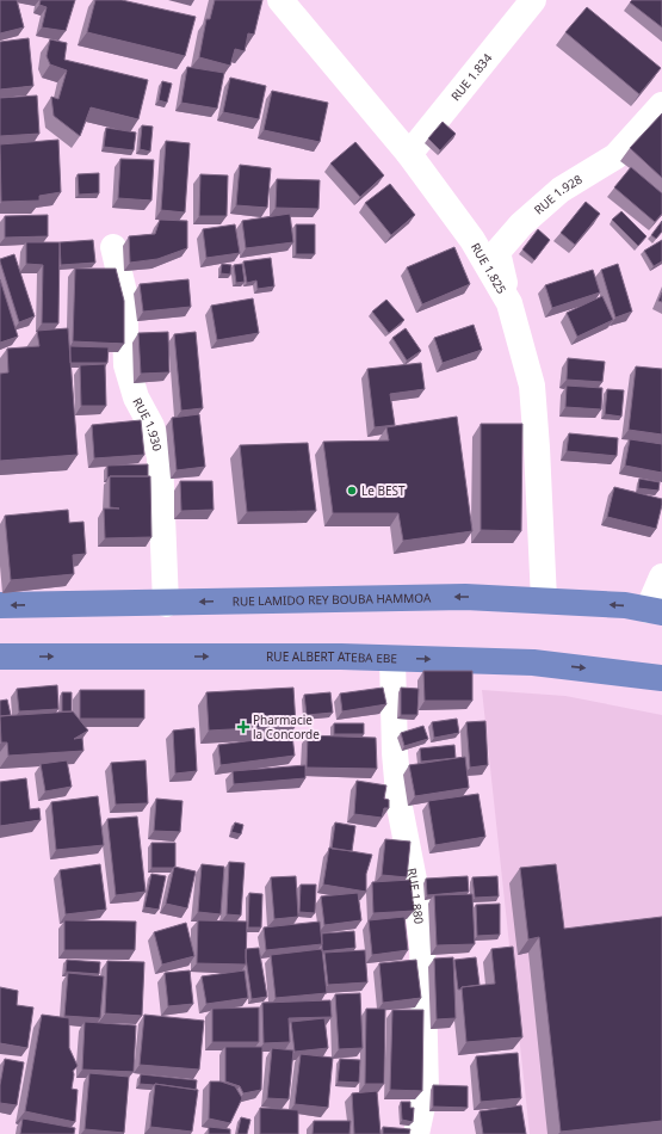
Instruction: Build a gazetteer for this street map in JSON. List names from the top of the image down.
{
  "streets": {
    "highway": ["RUE LAMIDO REY BOUBA HAMMOA", "RUE ALBERT ATEBA EBE"],
    "street": [
      "RUE 1.834",
      "RUE 1.928",
      "RUE 1.825",
      "RUE 1.930",
      "RUE 1.880"
    ]
  },
  "crossings": [
    ["RUE 1.834", "RUE 1.825"],
    ["RUE 1.928", "RUE 1.825"],
    ["RUE 1.825", "RUE LAMIDO REY BOUBA HAMMOA"],
    ["RUE 1.930", "RUE LAMIDO REY BOUBA HAMMOA"],
    ["RUE ALBERT ATEBA EBE", "RUE 1.880"]
  ],
  "one_way": ["RUE LAMIDO REY BOUBA HAMMOA", "RUE ALBERT ATEBA EBE"],
  "places": {
    "other": ["Le BEST"],
    "health": ["Pharmacie la Concorde"]
  }
}
